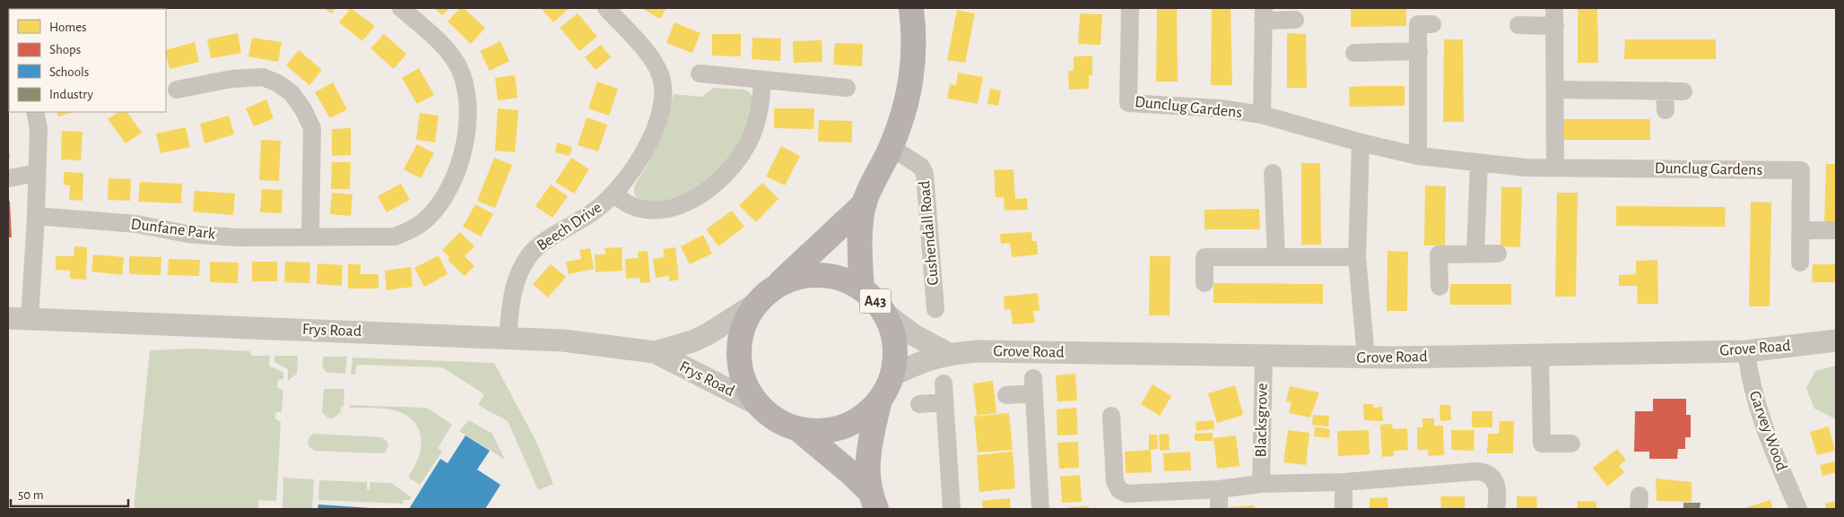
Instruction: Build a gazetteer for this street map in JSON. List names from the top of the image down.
{
  "streets": {
    "main road": ["A43"],
    "street": [
      "Dunclug Gardens",
      "Beech Drive",
      "Dunfane Park",
      "Cushendall Road",
      "Frys Road",
      "Grove Road",
      "Blacksgrove",
      "Garvey Wood"
    ]
  },
  "crossings": [
    ["Beech Drive", "Frys Road"],
    ["Cushendall Road", "A43"],
    ["A43", "Frys Road"],
    ["A43", "Grove Road"],
    ["Frys Road", "Grove Road"],
    ["Grove Road", "Blacksgrove"],
    ["Grove Road", "Garvey Wood"]
  ],
  "legend": [
    "Homes",
    "Shops",
    "Schools",
    "Industry"
  ],
  "scale_bar": "50 m"
}
